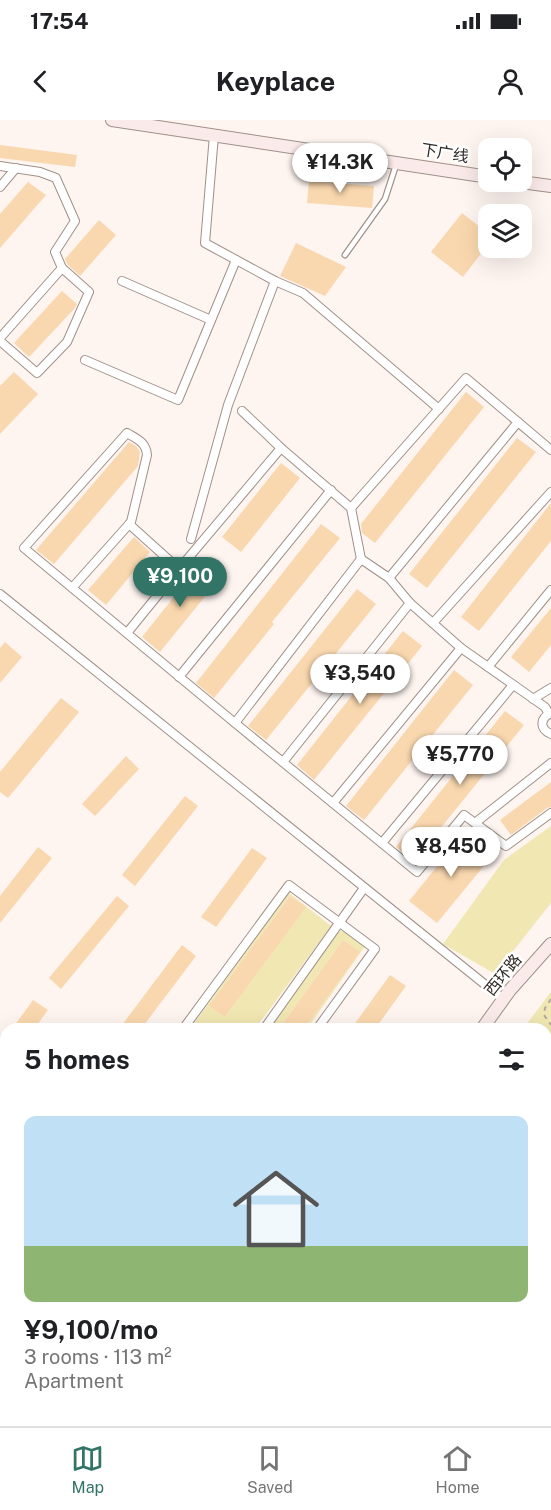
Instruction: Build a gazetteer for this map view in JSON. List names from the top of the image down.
{
  "streets": {
    "main road": ["下广线", "西环路"]
  },
  "page": {
    "status": "17:54",
    "header": "Keyplace",
    "price": [
      "¥14.3K",
      "¥9,100",
      "¥3,540",
      "¥5,770",
      "¥8,450"
    ],
    "heading": "5 homes",
    "list": [
      {
        "name": "¥9,100/mo",
        "note": "3 rooms · 113 m² · Apartment"
      }
    ],
    "tabs": ["Map", "Saved", "Home"]
  }
}
